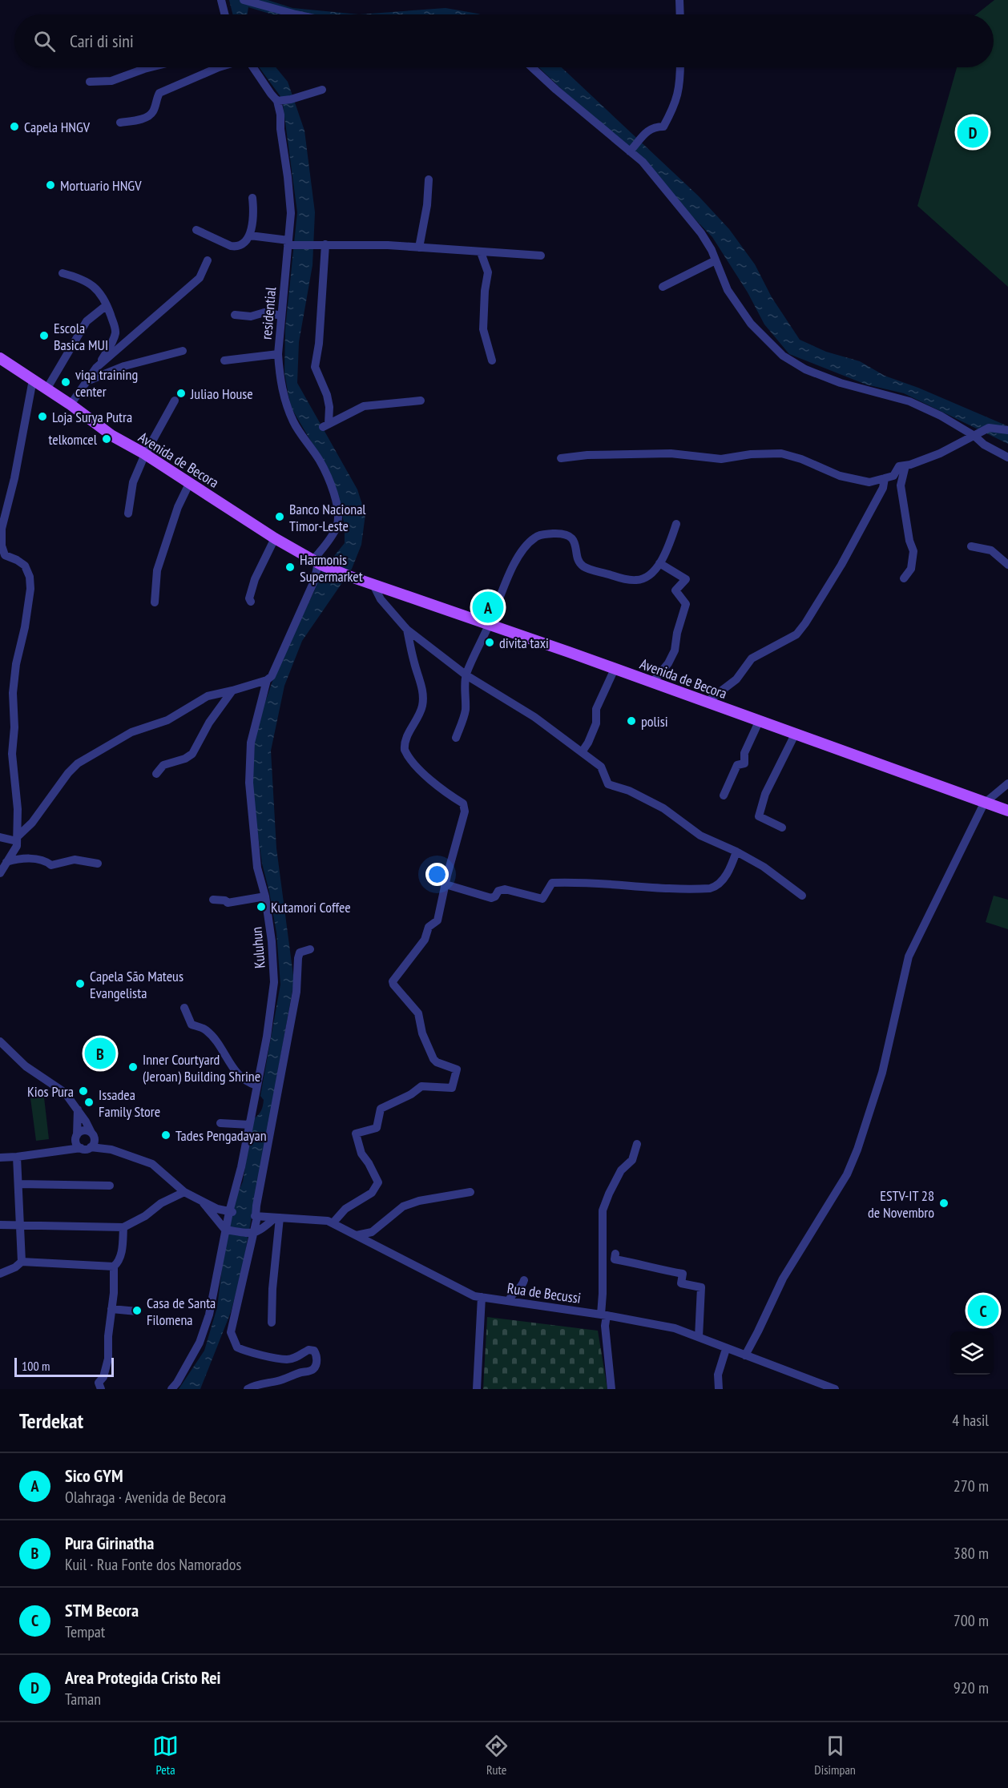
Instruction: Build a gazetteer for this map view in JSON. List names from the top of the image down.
{
  "streets": {
    "main road": ["Avenida de Becora"],
    "street": ["residential", "Kuluhun", "Rua de Becussi"]
  },
  "crossings": [
    ["residential", "Avenida de Becora"],
    ["residential", "Kuluhun"],
    ["Avenida de Becora", "Kuluhun"]
  ],
  "places": [
    "Capela HNGV",
    "Mortuario HNGV",
    "Escola Basica MUI",
    "viqa training center",
    "Juliao House",
    "Loja Surya Putra",
    "telkomcel",
    "Banco Nacional Timor-Leste",
    "Harmonis Supermarket",
    "divita taxi",
    "polisi",
    "Kutamori Coffee",
    "Capela São Mateus Evangelista",
    "Inner Courtyard (Jeroan) Building Shrine",
    "Kios Pura",
    "Issadea Family Store",
    "Tades Pengadayan",
    "ESTV-IT 28 de Novembro",
    "Casa de Santa Filomena"
  ],
  "scale_bar": "100 m",
  "page": {
    "search": "Cari di sini",
    "pins": [
      "D",
      "A",
      "B",
      "C"
    ],
    "scale": "100 m",
    "heading": ["Terdekat", "4 hasil"],
    "list": [
      {
        "mark": "A",
        "name": "Sico GYM",
        "note": "Olahraga · Avenida de Becora",
        "value": "270 m"
      },
      {
        "mark": "B",
        "name": "Pura Girinatha",
        "note": "Kuil · Rua Fonte dos Namorados",
        "value": "380 m"
      },
      {
        "mark": "C",
        "name": "STM Becora",
        "note": "Tempat",
        "value": "700 m"
      },
      {
        "mark": "D",
        "name": "Area Protegida Cristo Rei",
        "note": "Taman",
        "value": "920 m"
      }
    ],
    "nav": ["Peta", "Rute", "Disimpan"]
  }
}
